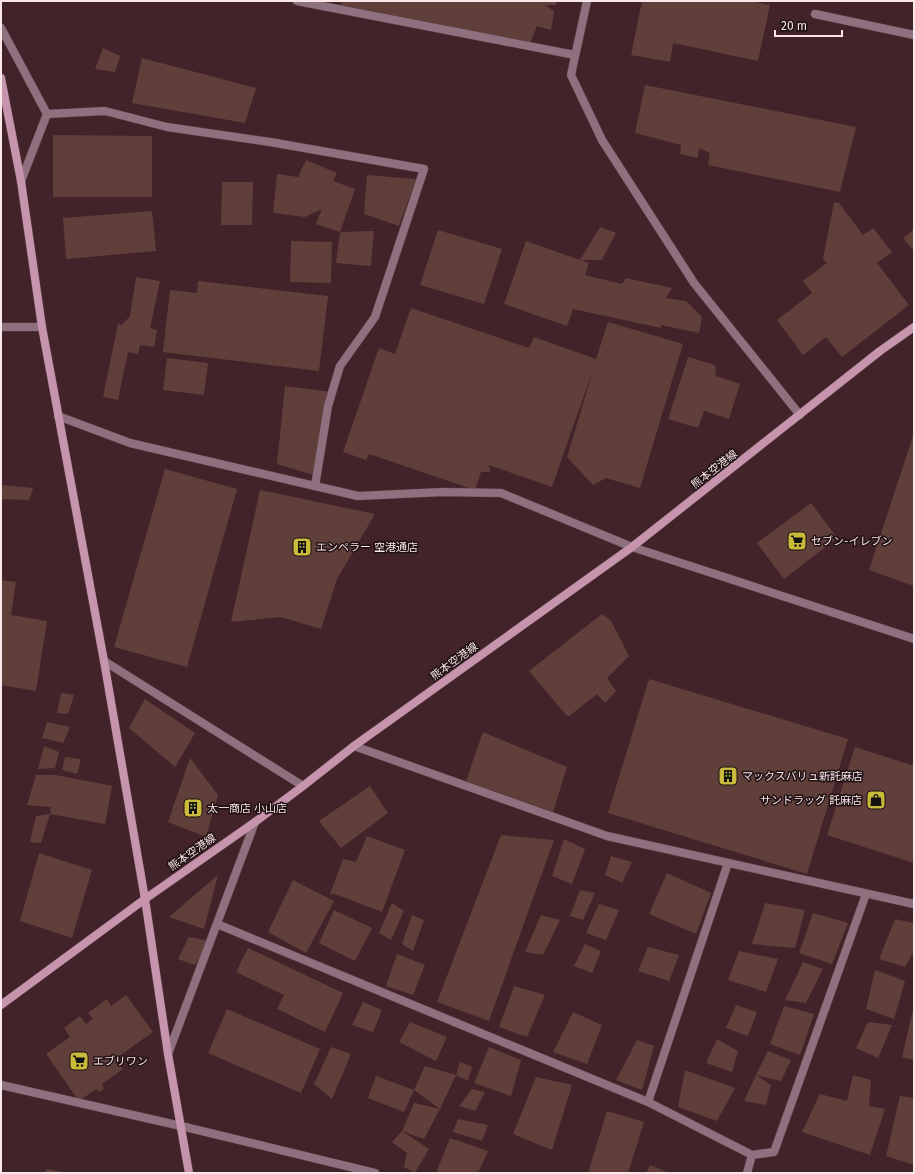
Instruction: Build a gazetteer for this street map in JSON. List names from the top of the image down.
{
  "streets": {
    "main road": ["熊本空港線"]
  },
  "places": {
    "supermarket": ["セブン-イレブン", "エブリワン"],
    "building": ["エンペラー 空港通店", "マックスバリュ新託麻店", "太一商店 小山店"],
    "shop": ["サンドラッグ 託麻店"]
  },
  "scale_bar": "20 m"
}
